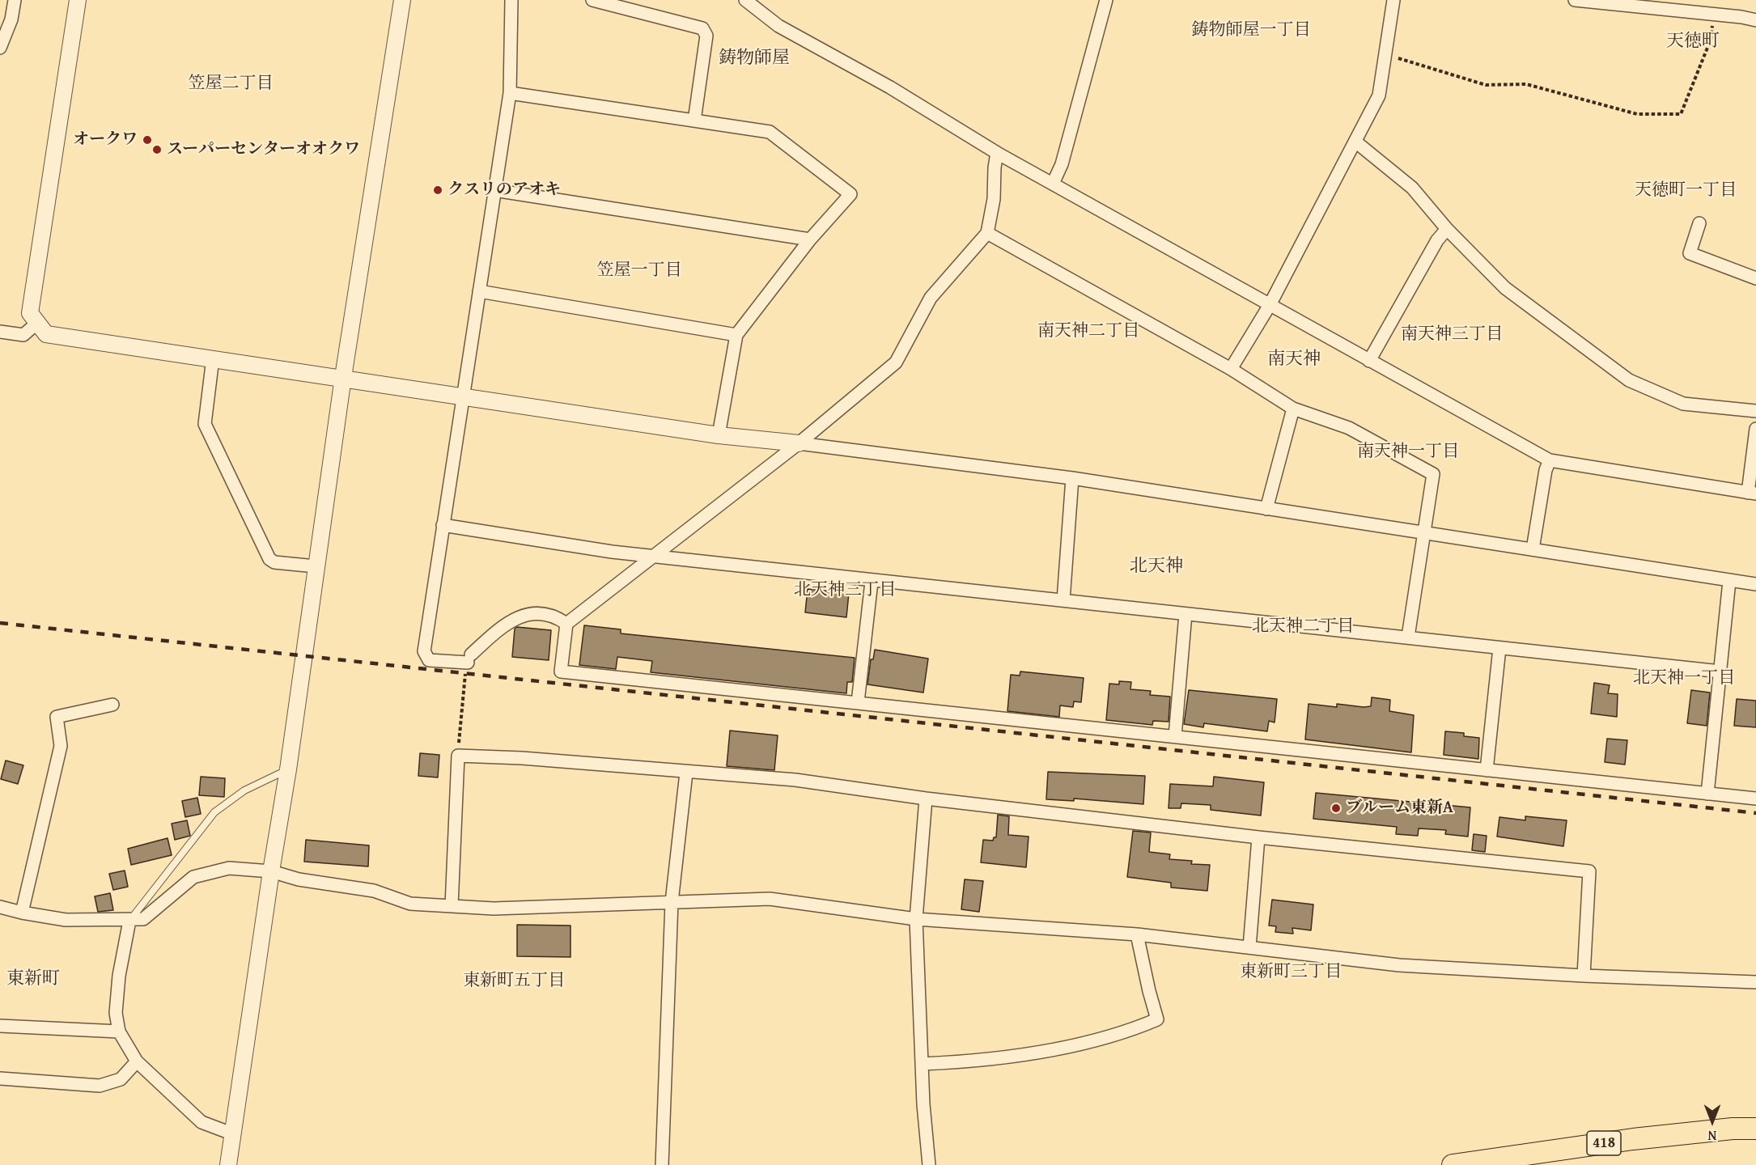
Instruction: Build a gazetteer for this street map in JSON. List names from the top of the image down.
{
  "streets": {
    "highway": ["418"]
  },
  "districts": [
    "鋳物師屋一丁目",
    "天徳町",
    "鋳物師屋",
    "笠屋二丁目",
    "天徳町一丁目",
    "笠屋一丁目",
    "南天神二丁目",
    "南天神三丁目",
    "南天神",
    "南天神一丁目",
    "北天神",
    "北天神三丁目",
    "北天神二丁目",
    "北天神一丁目",
    "東新町三丁目",
    "東新町",
    "東新町五丁目"
  ],
  "places": [
    "オークワ",
    "スーパーセンターオオクワ",
    "クスリのアオキ",
    "ブルーム東新A"
  ],
  "north": "bottom"
}
